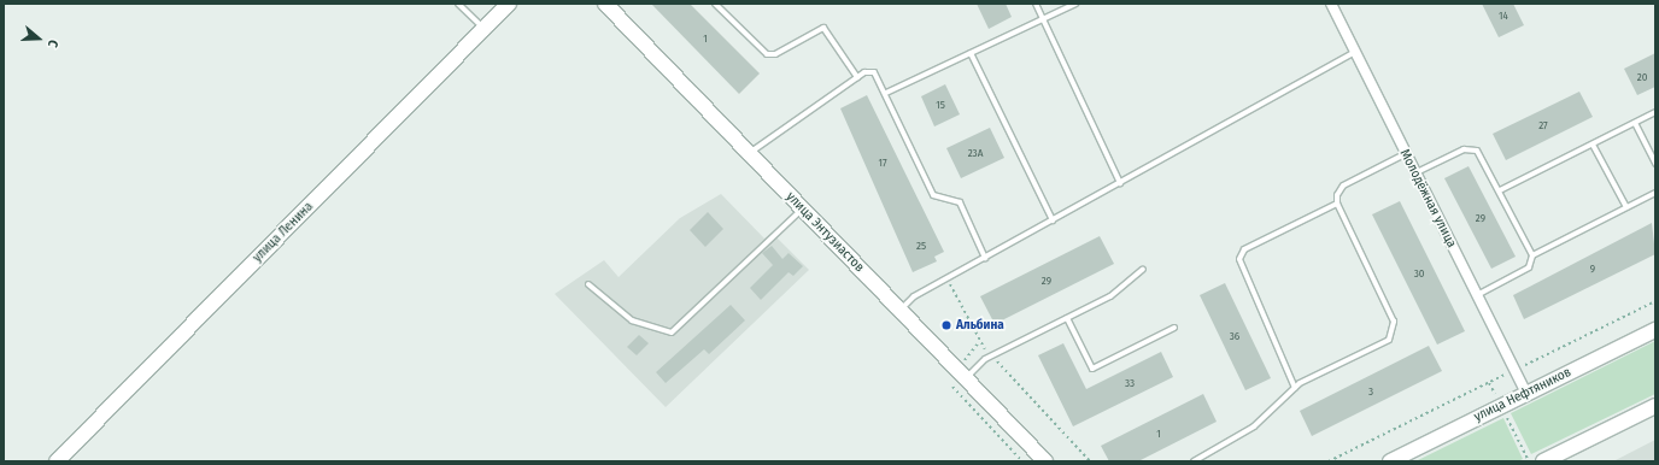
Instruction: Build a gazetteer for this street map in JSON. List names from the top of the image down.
{
  "streets": {
    "main road": ["улица Ленина", "улица Энтузиастов", "улица Нефтяников"],
    "street": ["Молодёжная улица"]
  },
  "crossings": [
    ["Молодёжная улица", "улица Нефтяников"]
  ],
  "places": ["Альбина"],
  "house_numbers": [
    "14",
    "1",
    "20",
    "15",
    "27",
    "23А",
    "17",
    "29",
    "25",
    "9",
    "30",
    "29",
    "36",
    "33",
    "3",
    "1"
  ],
  "north": "right"
}
